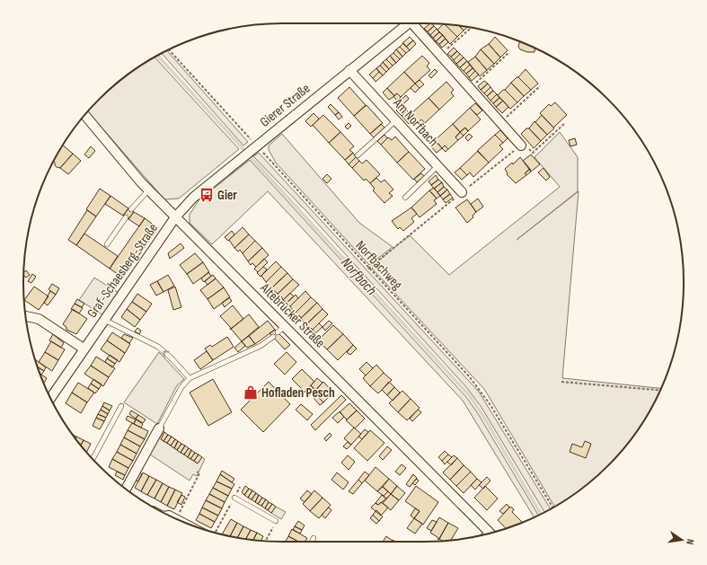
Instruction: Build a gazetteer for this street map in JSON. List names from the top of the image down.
{
  "streets": {
    "street": [
      "Gierer Straße",
      "Am Norfbach",
      "Graf-Schaesberg-Straße",
      "Altebrücker Straße"
    ],
    "path": ["Norfbachweg"]
  },
  "crossings": [
    ["Gierer Straße", "Am Norfbach"],
    ["Gierer Straße", "Norfbachweg"],
    ["Gierer Straße", "Graf-Schaesberg-Straße"],
    ["Gierer Straße", "Altebrücker Straße"],
    ["Graf-Schaesberg-Straße", "Altebrücker Straße"]
  ],
  "water": ["Norfbach"],
  "places": {
    "bus stop": ["Gier"],
    "shop": ["Hofladen Pesch"]
  },
  "north": "right"
}
